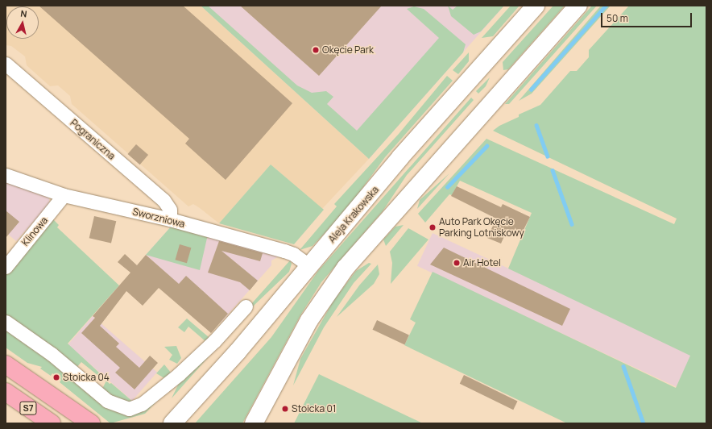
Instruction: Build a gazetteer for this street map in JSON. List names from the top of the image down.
{
  "streets": {
    "highway": ["S7"],
    "main road": ["Aleja Krakowska"],
    "street": ["Pograniczna", "Sworzniowa", "Klinowa"]
  },
  "crossings": [
    ["Pograniczna", "Sworzniowa"],
    ["Aleja Krakowska", "Sworzniowa"],
    ["Sworzniowa", "Klinowa"]
  ],
  "places": [
    "Okęcie Park",
    "Auto Park Okęcie Parking Lotniskowy",
    "Air Hotel",
    "Stoicka 04",
    "Stoicka 01"
  ],
  "scale_bar": "50 m",
  "north": "top"
}
